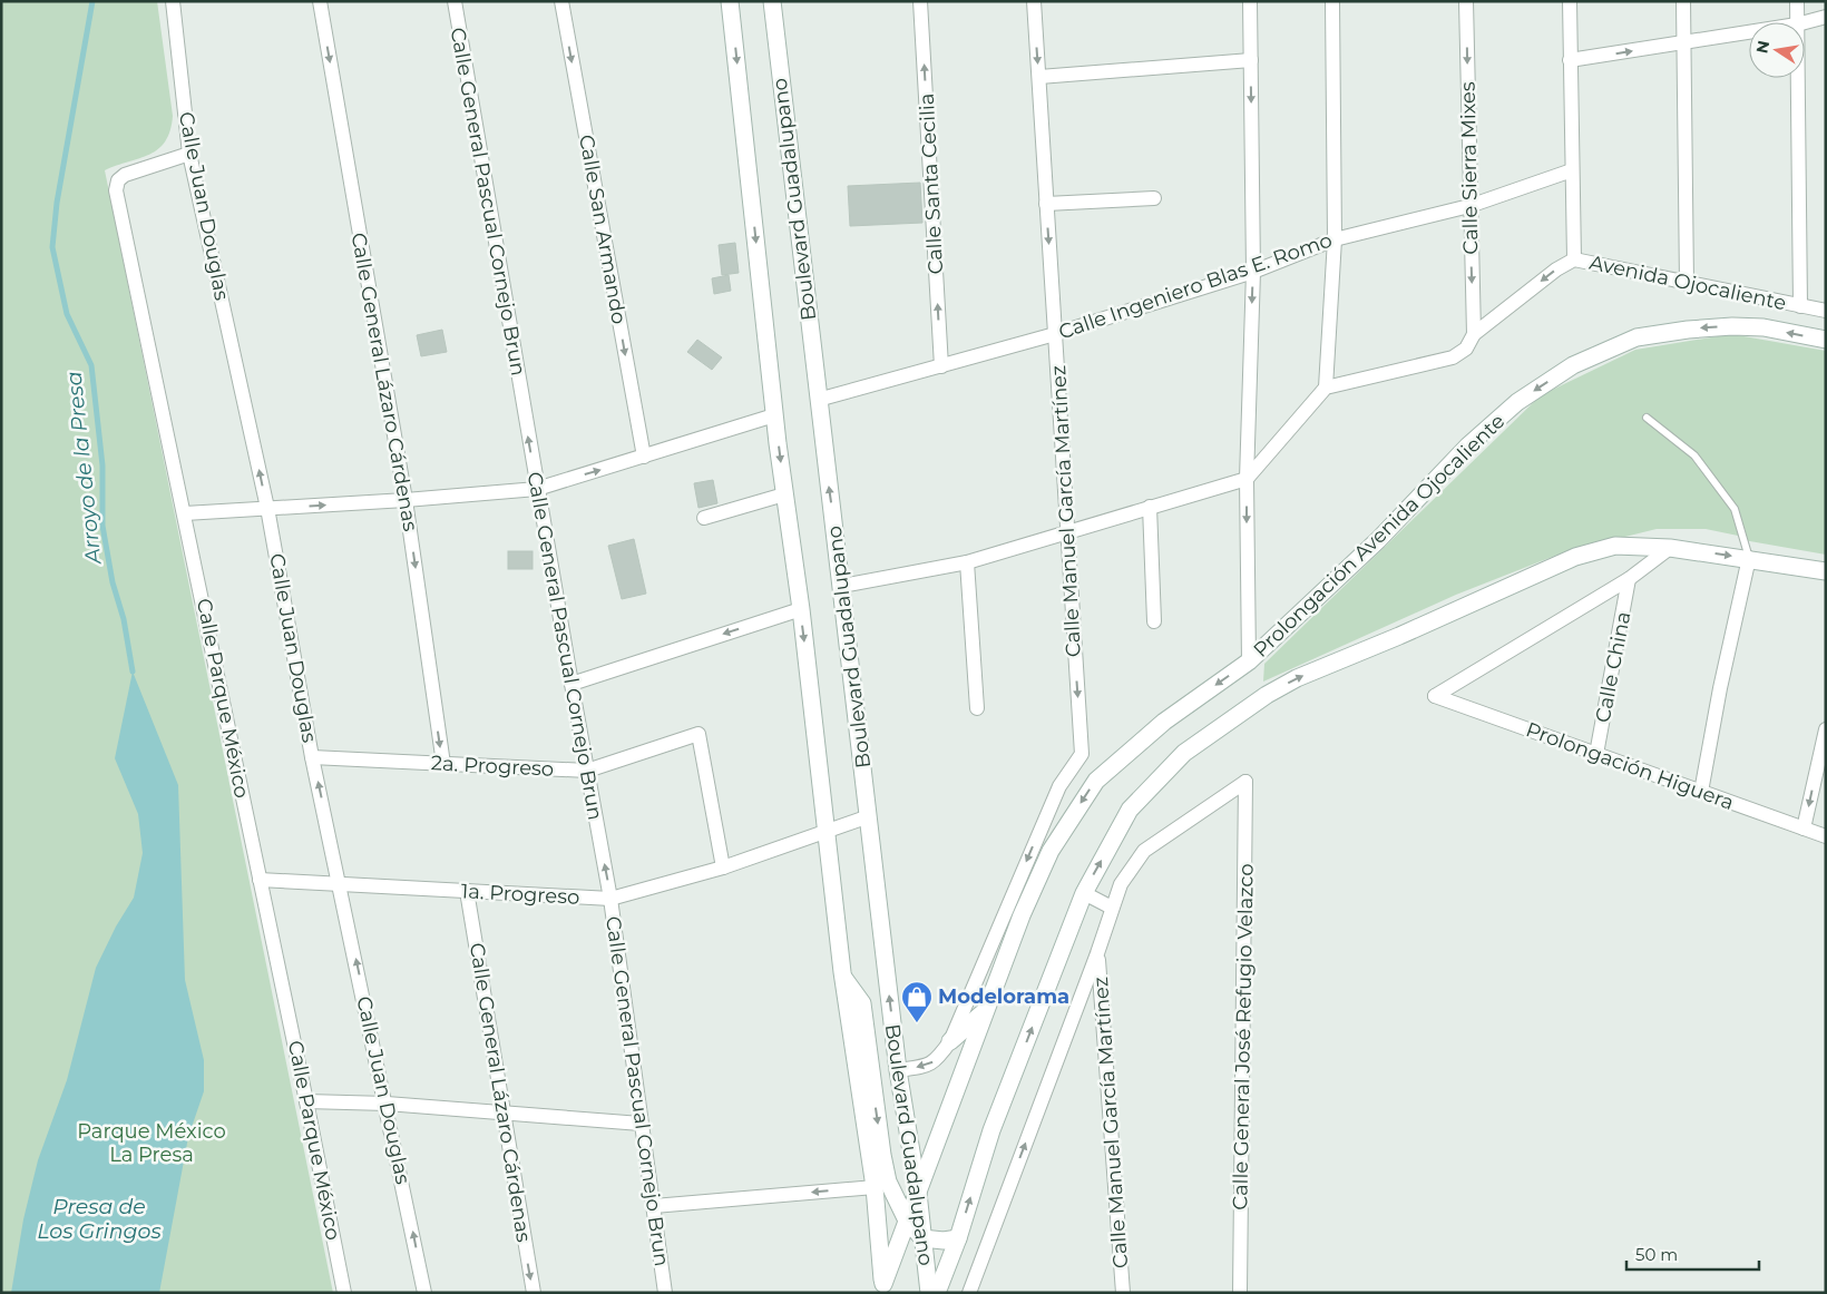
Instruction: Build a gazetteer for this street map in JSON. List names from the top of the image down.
{
  "streets": {
    "main road": ["Boulevard Guadalupano", "Avenida Ojocaliente", "Prolongación Avenida Ojocaliente"],
    "street": [
      "Calle Sierra Mixes",
      "Calle Santa Cecilia",
      "Calle General Pascual Cornejo Brun",
      "Calle Juan Douglas",
      "Calle San Armando",
      "Calle Ingeniero Blas E. Romo",
      "Calle General Lázaro Cárdenas",
      "Calle Manuel García Martínez",
      "Calle China",
      "Calle Parque México",
      "2a. Progreso",
      "Prolongación Higuera",
      "1a. Progreso",
      "Calle General José Refugio Velazco"
    ]
  },
  "crossings": [
    ["Calle Sierra Mixes", "Avenida Ojocaliente"],
    ["Calle Sierra Mixes", "Calle Ingeniero Blas E. Romo"],
    ["Calle Santa Cecilia", "Calle Ingeniero Blas E. Romo"],
    ["Boulevard Guadalupano", "Calle Ingeniero Blas E. Romo"],
    ["Boulevard Guadalupano", "Prolongación Avenida Ojocaliente"],
    ["Boulevard Guadalupano", "1a. Progreso"],
    ["Calle General Pascual Cornejo Brun", "2a. Progreso"],
    ["Calle General Pascual Cornejo Brun", "1a. Progreso"],
    ["Calle Juan Douglas", "Calle Parque México"],
    ["Calle Juan Douglas", "2a. Progreso"],
    ["Calle Juan Douglas", "1a. Progreso"],
    ["Avenida Ojocaliente", "Prolongación Avenida Ojocaliente"],
    ["Calle Ingeniero Blas E. Romo", "Calle Manuel García Martínez"],
    ["Calle General Lázaro Cárdenas", "2a. Progreso"],
    ["Calle General Lázaro Cárdenas", "1a. Progreso"],
    ["Calle China", "Prolongación Higuera"],
    ["Calle Parque México", "1a. Progreso"],
    ["2a. Progreso", "1a. Progreso"]
  ],
  "one_way": [
    "Calle Santa Cecilia",
    "Calle General Pascual Cornejo Brun",
    "Calle Juan Douglas",
    "Calle San Armando",
    "Calle General Lázaro Cárdenas"
  ],
  "water": ["Arroyo de la Presa", "Presa de Los Gringos"],
  "parks": ["Parque México La Presa"],
  "places": {
    "shop": ["Modelorama"]
  },
  "scale_bar": "50 m",
  "north": "left"
}
